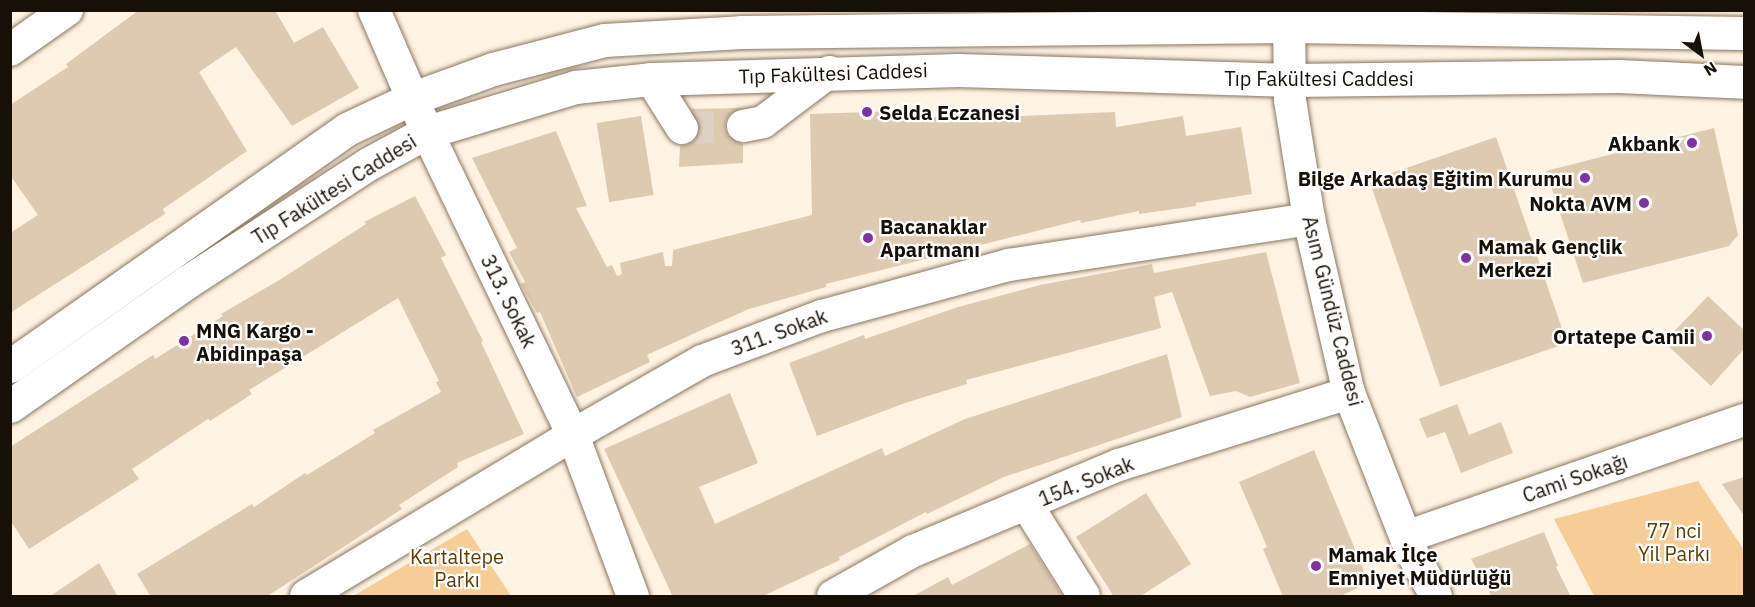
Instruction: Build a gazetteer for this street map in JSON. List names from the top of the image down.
{
  "streets": {
    "main road": ["Tıp Fakültesi Caddesi"],
    "street": [
      "313. Sokak",
      "Asım Gündüz Caddesi",
      "311. Sokak",
      "Cami Sokağı",
      "154. Sokak"
    ]
  },
  "crossings": [
    ["Tıp Fakültesi Caddesi", "313. Sokak"],
    ["Tıp Fakültesi Caddesi", "Asım Gündüz Caddesi"],
    ["313. Sokak", "311. Sokak"],
    ["Asım Gündüz Caddesi", "311. Sokak"],
    ["Asım Gündüz Caddesi", "Cami Sokağı"],
    ["Asım Gündüz Caddesi", "154. Sokak"]
  ],
  "parks": ["77 nci Yil Parkı", "Kartaltepe Parkı"],
  "places": [
    "Selda Eczanesi",
    "Akbank",
    "Bilge Arkadaş Eğitim Kurumu",
    "Nokta AVM",
    "Bacanaklar Apartmanı",
    "Mamak Gençlik Merkezi",
    "Ortatepe Camii",
    "MNG Kargo - Abidinpaşa",
    "Mamak İlçe Emniyet Müdürlüğü"
  ],
  "north": "bottom right"
}
